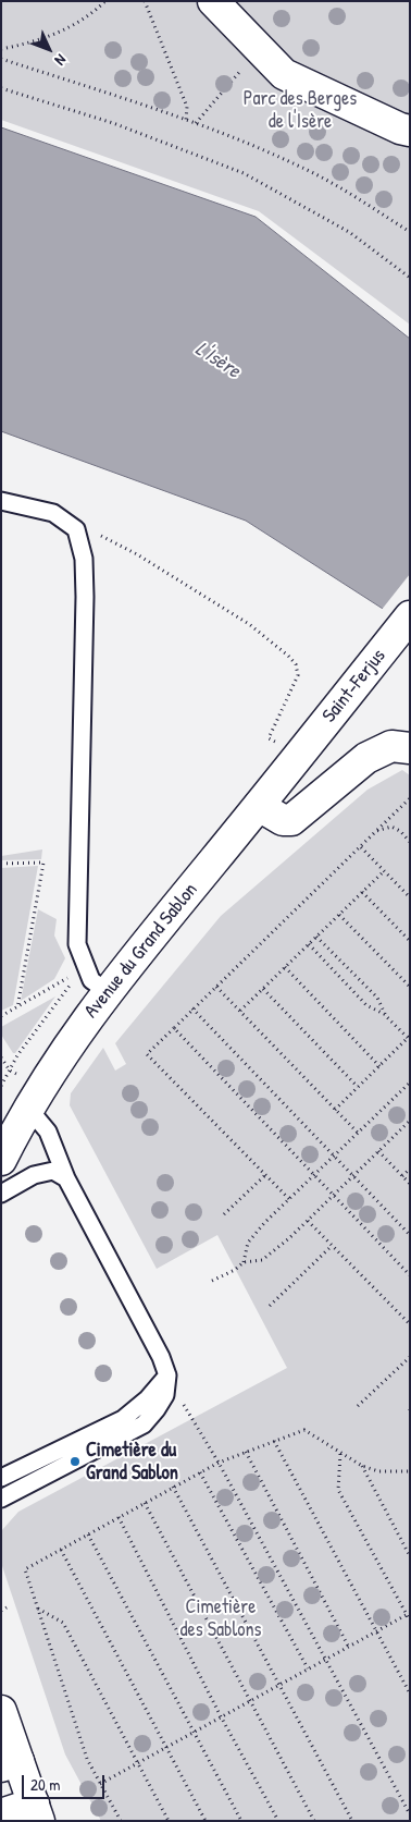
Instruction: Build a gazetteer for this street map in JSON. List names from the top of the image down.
{
  "streets": {
    "street": ["Saint-Ferjus", "Avenue du Grand Sablon"]
  },
  "crossings": [
    ["Saint-Ferjus", "Avenue du Grand Sablon"]
  ],
  "water": ["L'Isère"],
  "parks": ["Parc des Berges de l'Isère", "Cimetière des Sablons"],
  "places": ["Cimetière du Grand Sablon"],
  "scale_bar": "20 m",
  "north": "bottom right"
}
